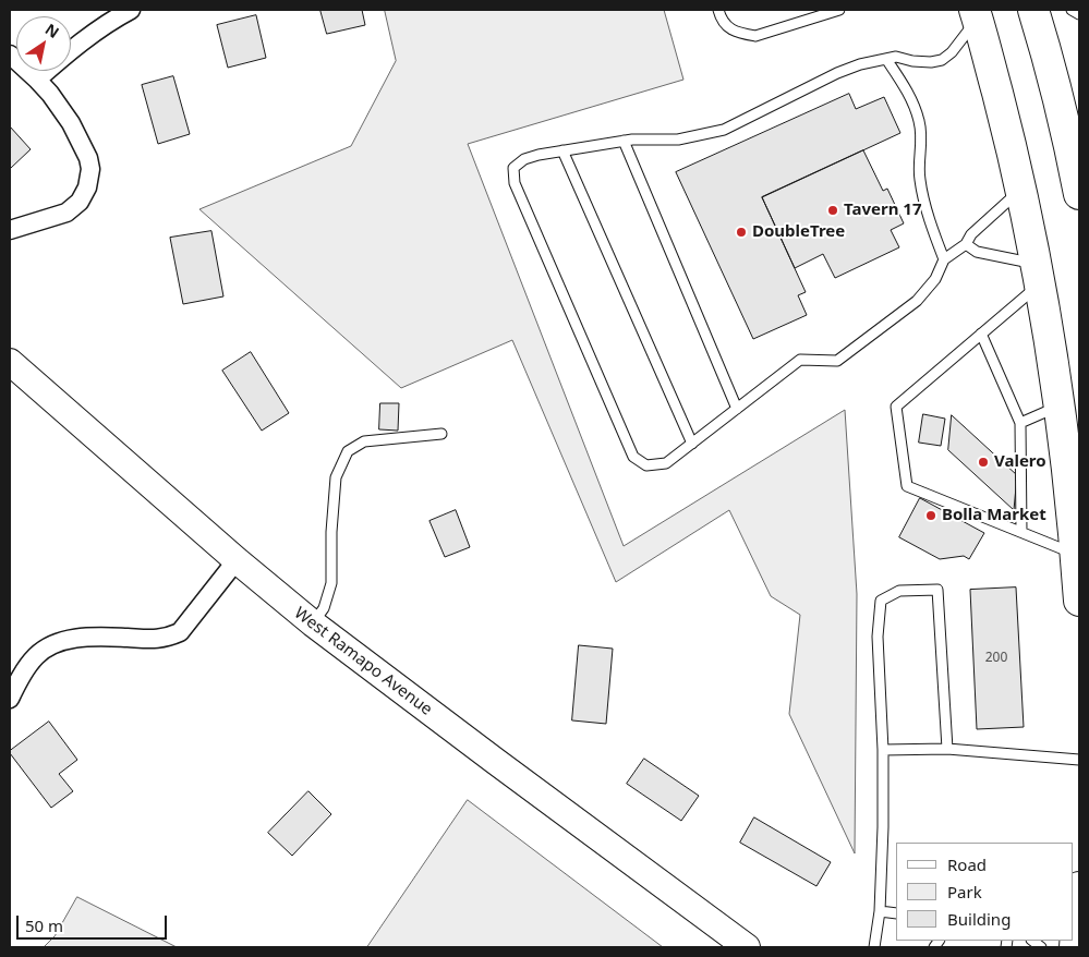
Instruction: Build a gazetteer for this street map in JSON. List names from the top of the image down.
{
  "streets": {
    "street": ["West Ramapo Avenue"]
  },
  "places": [
    "Tavern 17",
    "DoubleTree",
    "Valero",
    "Bolla Market"
  ],
  "house_numbers": ["200"],
  "legend": ["Road", "Park", "Building"],
  "scale_bar": "50 m",
  "north": "top right"
}
